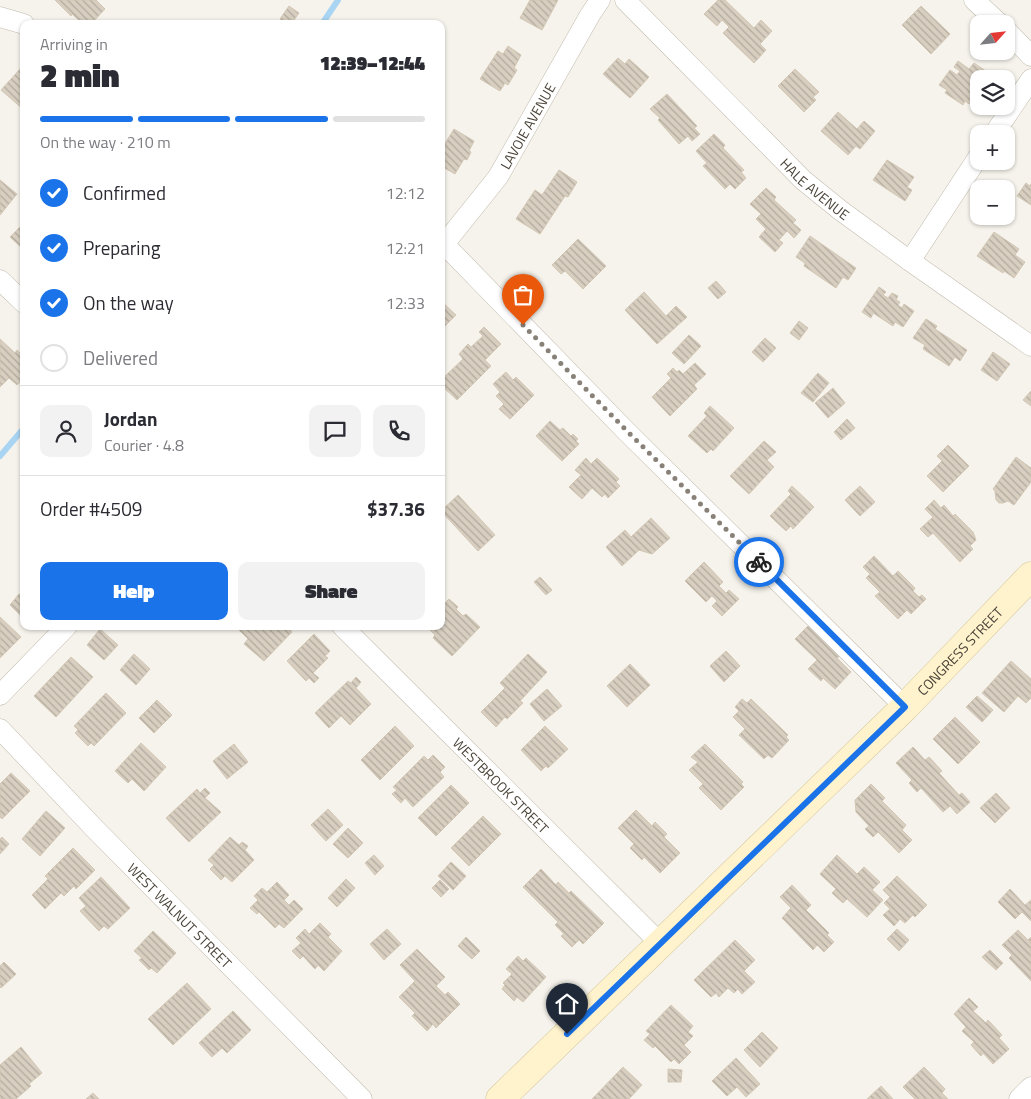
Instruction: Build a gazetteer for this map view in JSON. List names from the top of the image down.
{
  "streets": {
    "main road": ["CONGRESS STREET"],
    "street": [
      "LAVOIE AVENUE",
      "HALE AVENUE",
      "WESTBROOK STREET",
      "WEST WALNUT STREET"
    ]
  },
  "crossings": [
    ["CONGRESS STREET", "WESTBROOK STREET"]
  ],
  "north": "top right",
  "page": {
    "map_buttons": ["+", "−"],
    "heading": ["2 min", "Arriving in", "12:39–12:44"],
    "panel": [
      "Jordan",
      "Courier · 4.8",
      "Order #4509",
      "$37.36"
    ],
    "bar": "On the way · 210 m",
    "list": [
      ["Confirmed", "12:12"],
      ["Preparing", "12:21"],
      ["On the way", "12:33"],
      "Delivered"
    ],
    "buttons": ["Help", "Share"]
  }
}
